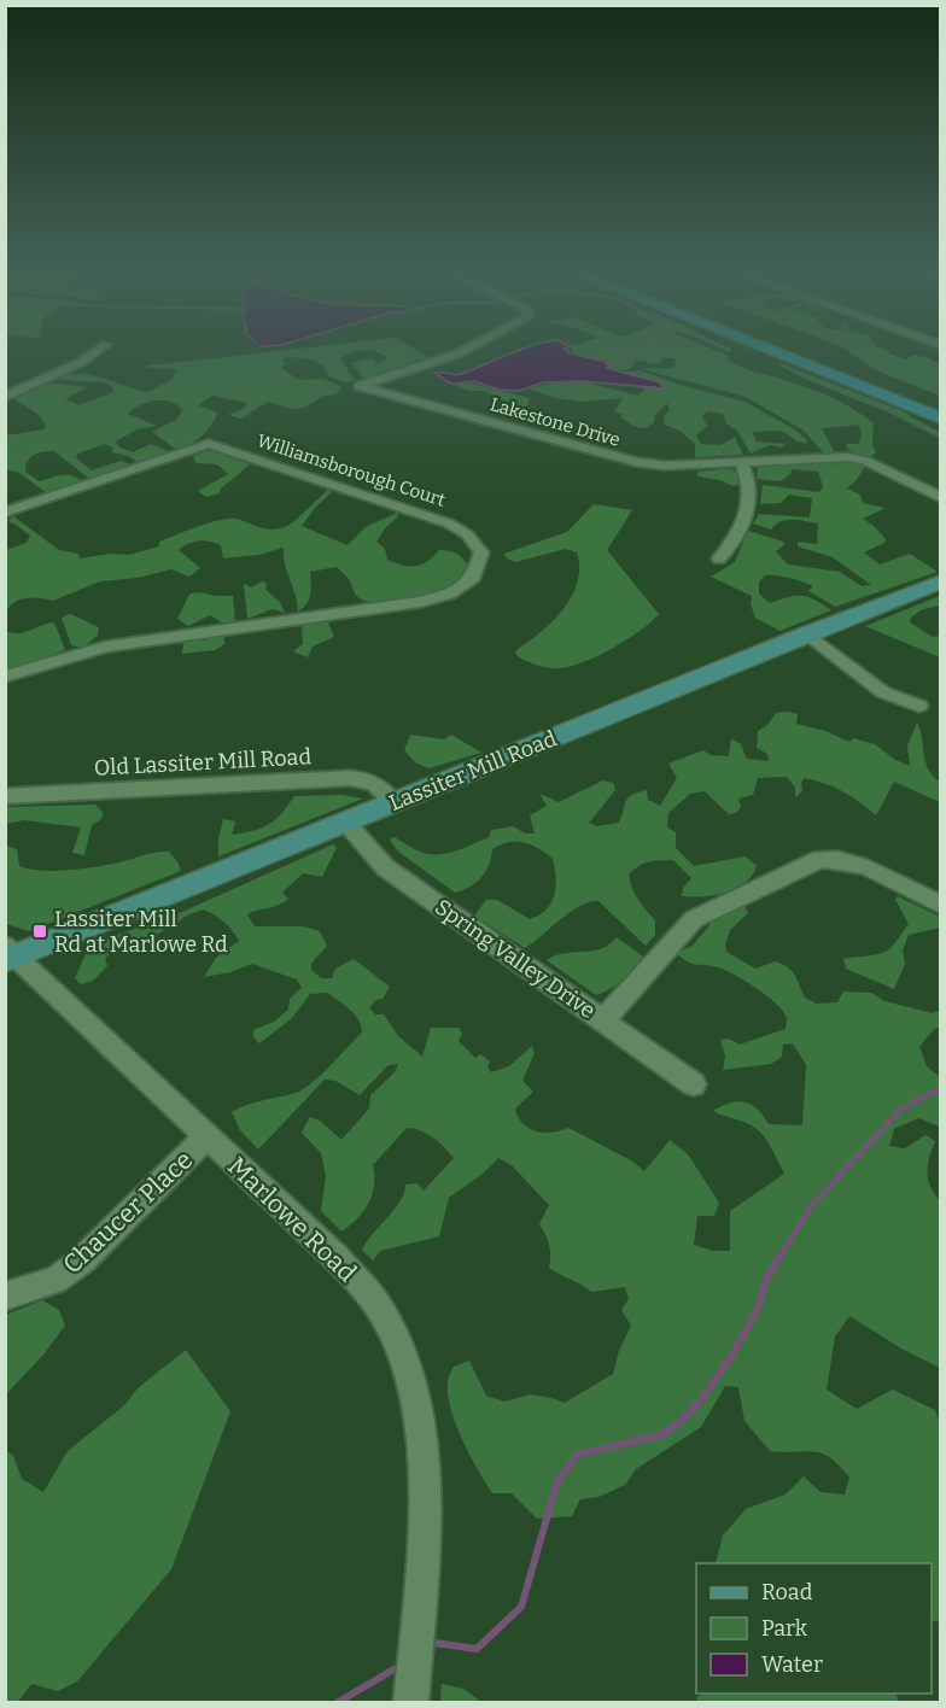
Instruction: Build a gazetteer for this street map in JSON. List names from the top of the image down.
{
  "streets": {
    "main road": ["Lassiter Mill Road"],
    "street": [
      "Lakestone Drive",
      "Williamsborough Court",
      "Old Lassiter Mill Road",
      "Spring Valley Drive",
      "Chaucer Place",
      "Marlowe Road"
    ]
  },
  "crossings": [
    ["Old Lassiter Mill Road", "Lassiter Mill Road"],
    ["Lassiter Mill Road", "Spring Valley Drive"],
    ["Lassiter Mill Road", "Marlowe Road"],
    ["Chaucer Place", "Marlowe Road"]
  ],
  "places": {
    "transit": ["Lassiter Mill Rd at Marlowe Rd"]
  },
  "legend": ["Road", "Park", "Water"]
}
